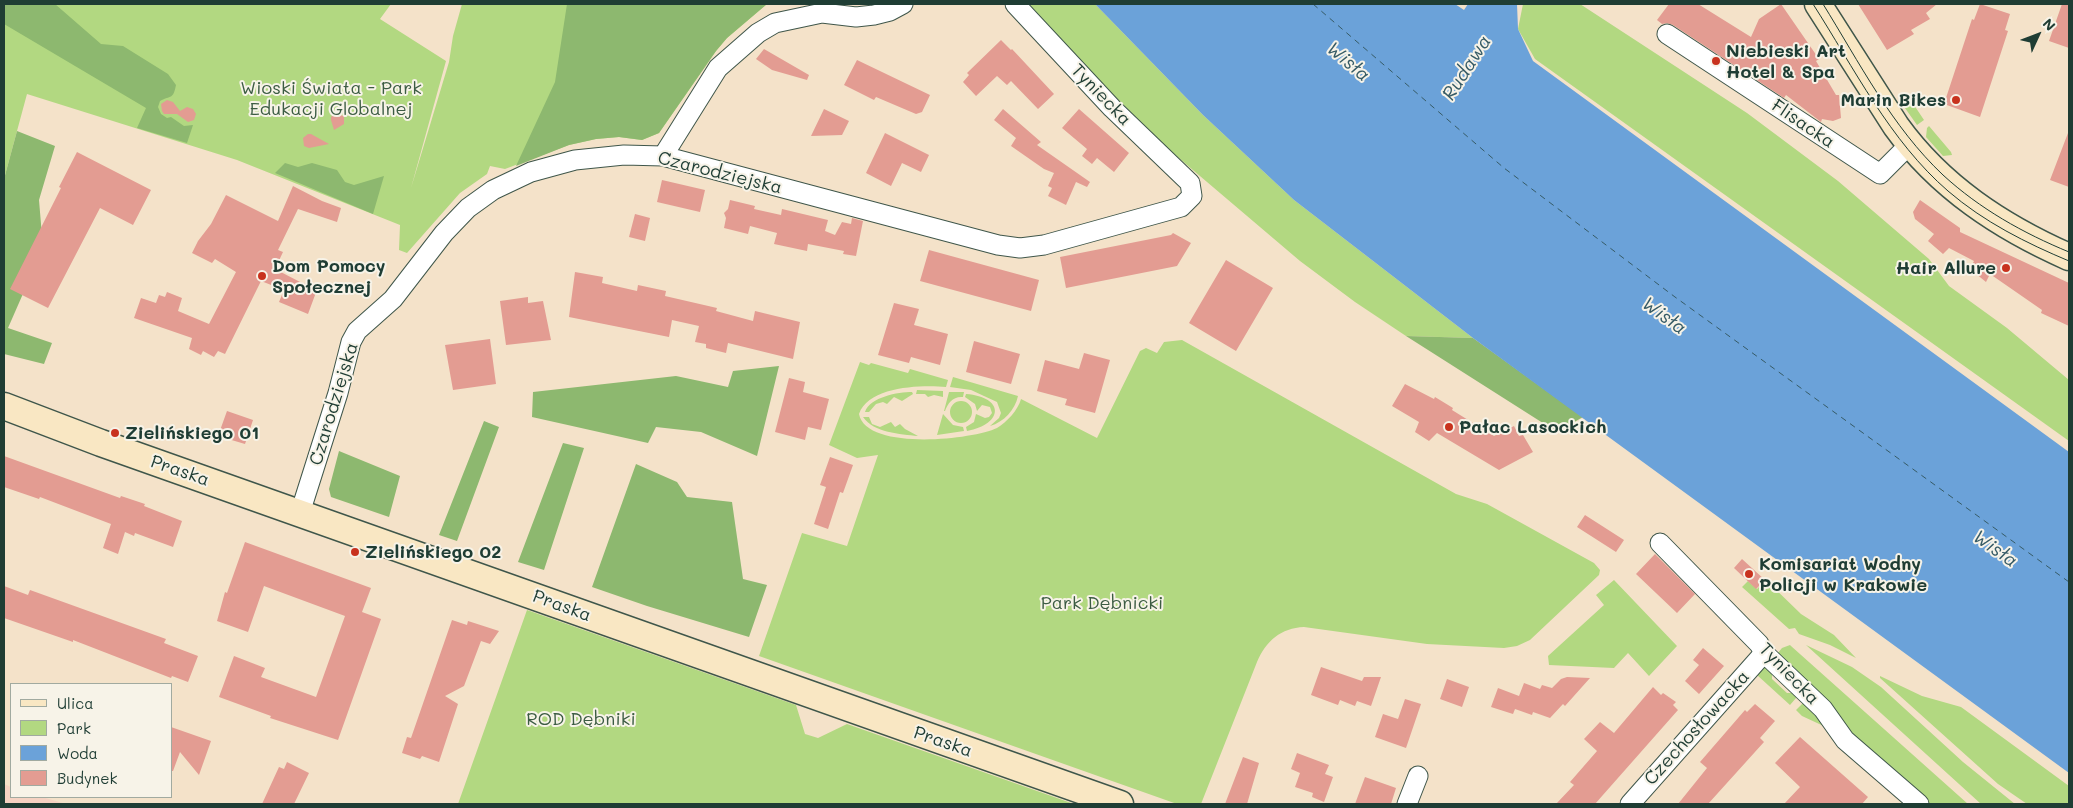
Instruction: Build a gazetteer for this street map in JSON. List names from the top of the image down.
{
  "streets": {
    "street": [
      "Tyniecka",
      "Flisacka",
      "Czarodziejska",
      "Praska",
      "Czechosłowacka"
    ]
  },
  "crossings": [
    ["Tyniecka", "Czarodziejska"],
    ["Tyniecka", "Czechosłowacka"],
    ["Czarodziejska", "Praska"]
  ],
  "water": ["Wisła", "Rudawa"],
  "parks": ["Wioski Świata - Park Edukacji Globalnej", "Park Dębnicki", "ROD Dębniki"],
  "places": [
    "Niebieski Art Hotel & Spa",
    "Marin Bikes",
    "Hair Allure",
    "Dom Pomocy Społecznej",
    "Pałac Lasockich",
    "Zielińskiego 01",
    "Zielińskiego 02",
    "Komisariat Wodny Policji w Krakowie"
  ],
  "legend": [
    "Ulica",
    "Park",
    "Woda",
    "Budynek"
  ],
  "north": "top right"
}
